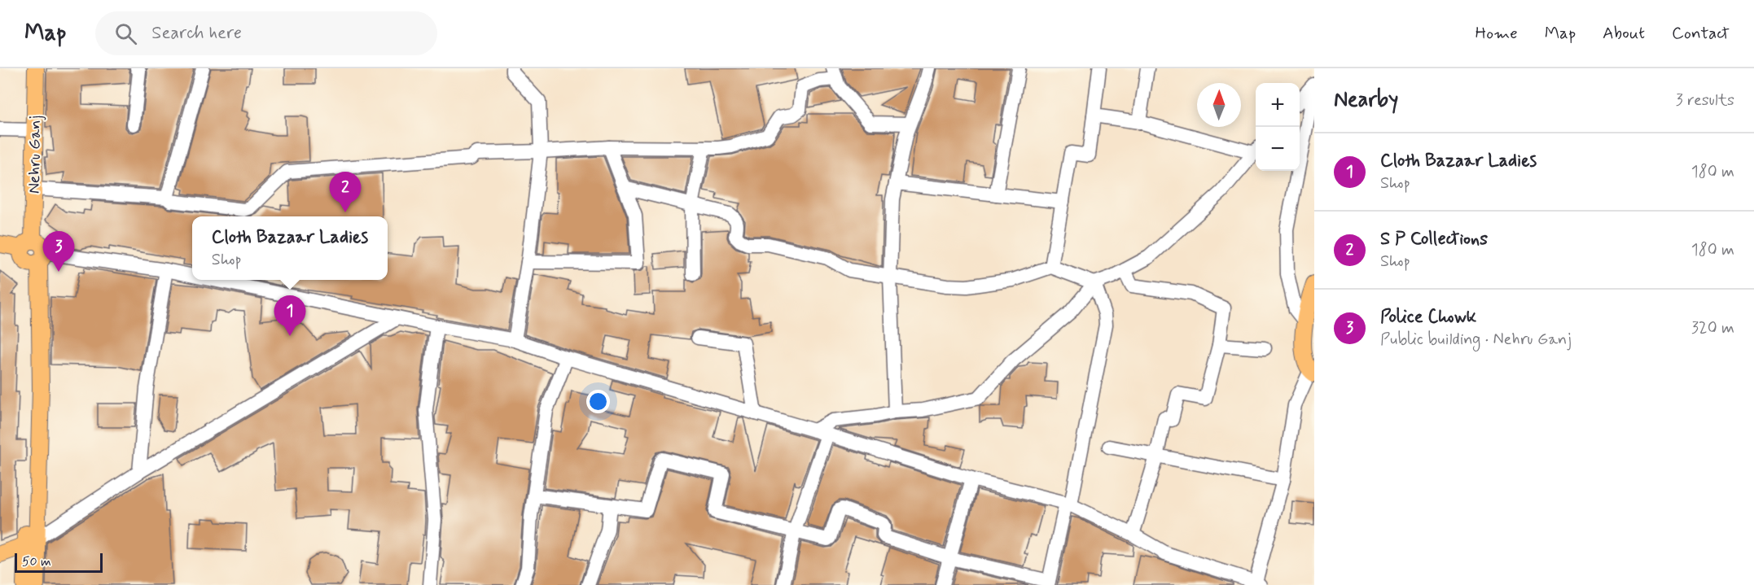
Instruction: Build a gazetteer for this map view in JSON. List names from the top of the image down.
{
  "streets": {
    "main road": ["Nehru Ganj"]
  },
  "scale_bar": "50 m",
  "north": "top",
  "page": {
    "header": "Map",
    "search": "Search here",
    "nav": [
      "Home",
      "Map",
      "About",
      "Contact"
    ],
    "heading": ["Nearby", "3 results"],
    "map_buttons": ["+", "−"],
    "list": [
      {
        "mark": "1",
        "name": "Cloth Bazaar Ladies",
        "note": "Shop",
        "value": "180 m"
      },
      {
        "mark": "2",
        "name": "S P Collections",
        "note": "Shop",
        "value": "180 m"
      },
      {
        "mark": "3",
        "name": "Police Chowk",
        "note": "Public building · Nehru Ganj",
        "value": "320 m"
      }
    ],
    "pins": ["2", "3", "1"],
    "popup": ["Cloth Bazaar Ladies", "Shop"],
    "scale": "50 m"
  }
}
